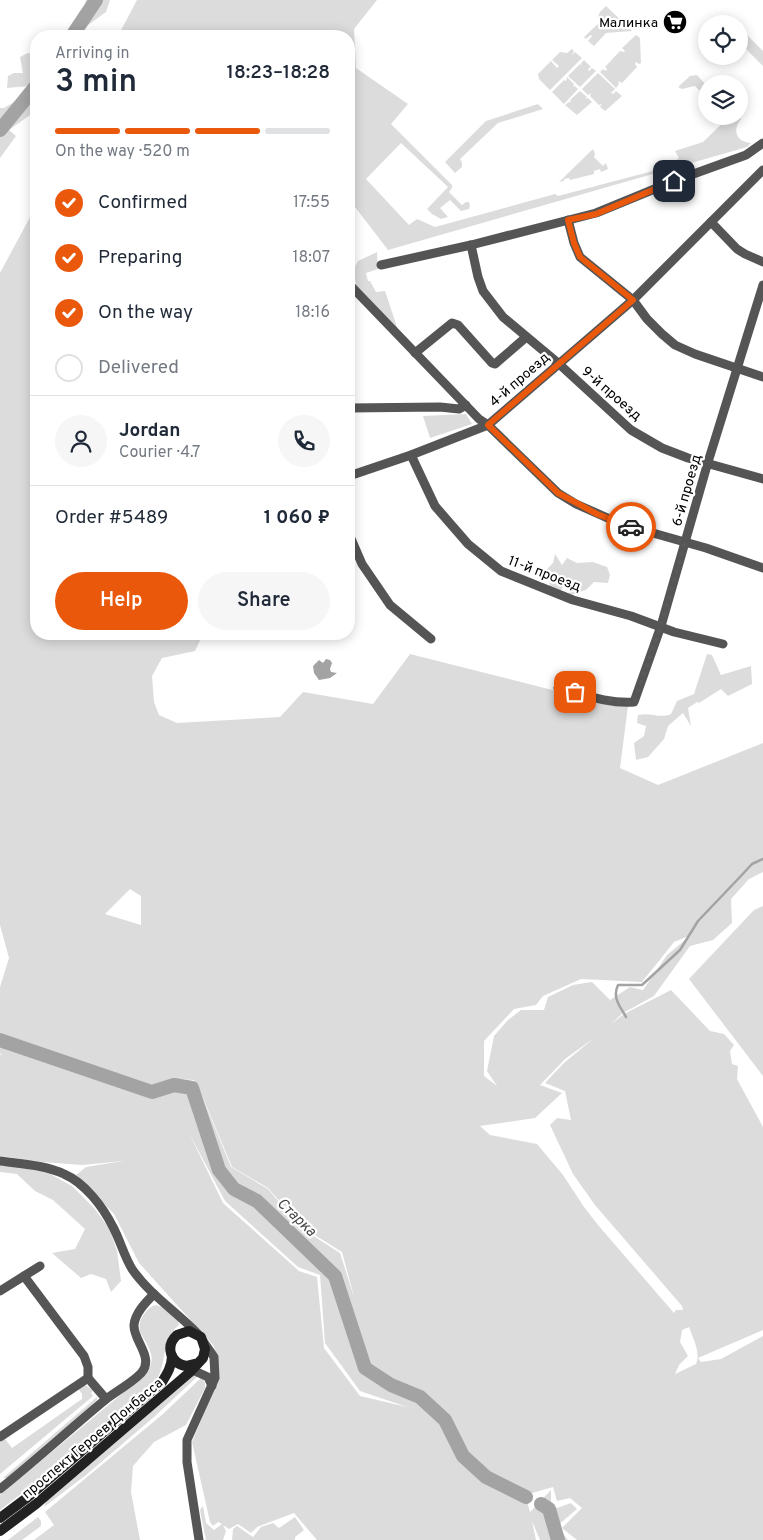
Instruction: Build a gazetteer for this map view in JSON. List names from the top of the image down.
{
  "streets": {
    "street": [
      "4-й проезд",
      "9-й проезд",
      "6-й проезд",
      "11-й проезд",
      "проспект Героев Донбасса"
    ]
  },
  "crossings": [
    ["4-й проезд", "9-й проезд"],
    ["4-й проезд", "11-й проезд"],
    ["9-й проезд", "6-й проезд"],
    ["6-й проезд", "11-й проезд"]
  ],
  "water": ["Старка"],
  "places": {
    "supermarket": ["Малинка"]
  },
  "page": {
    "heading": ["3 min", "Arriving in", "18:23–18:28"],
    "panel": [
      "Jordan",
      "Courier · 4.7",
      "Order #5489",
      "1 060 ₽"
    ],
    "bar": "On the way · 520 m",
    "list": [
      ["Confirmed", "17:55"],
      ["Preparing", "18:07"],
      ["On the way", "18:16"],
      "Delivered"
    ],
    "buttons": ["Help", "Share"]
  }
}
